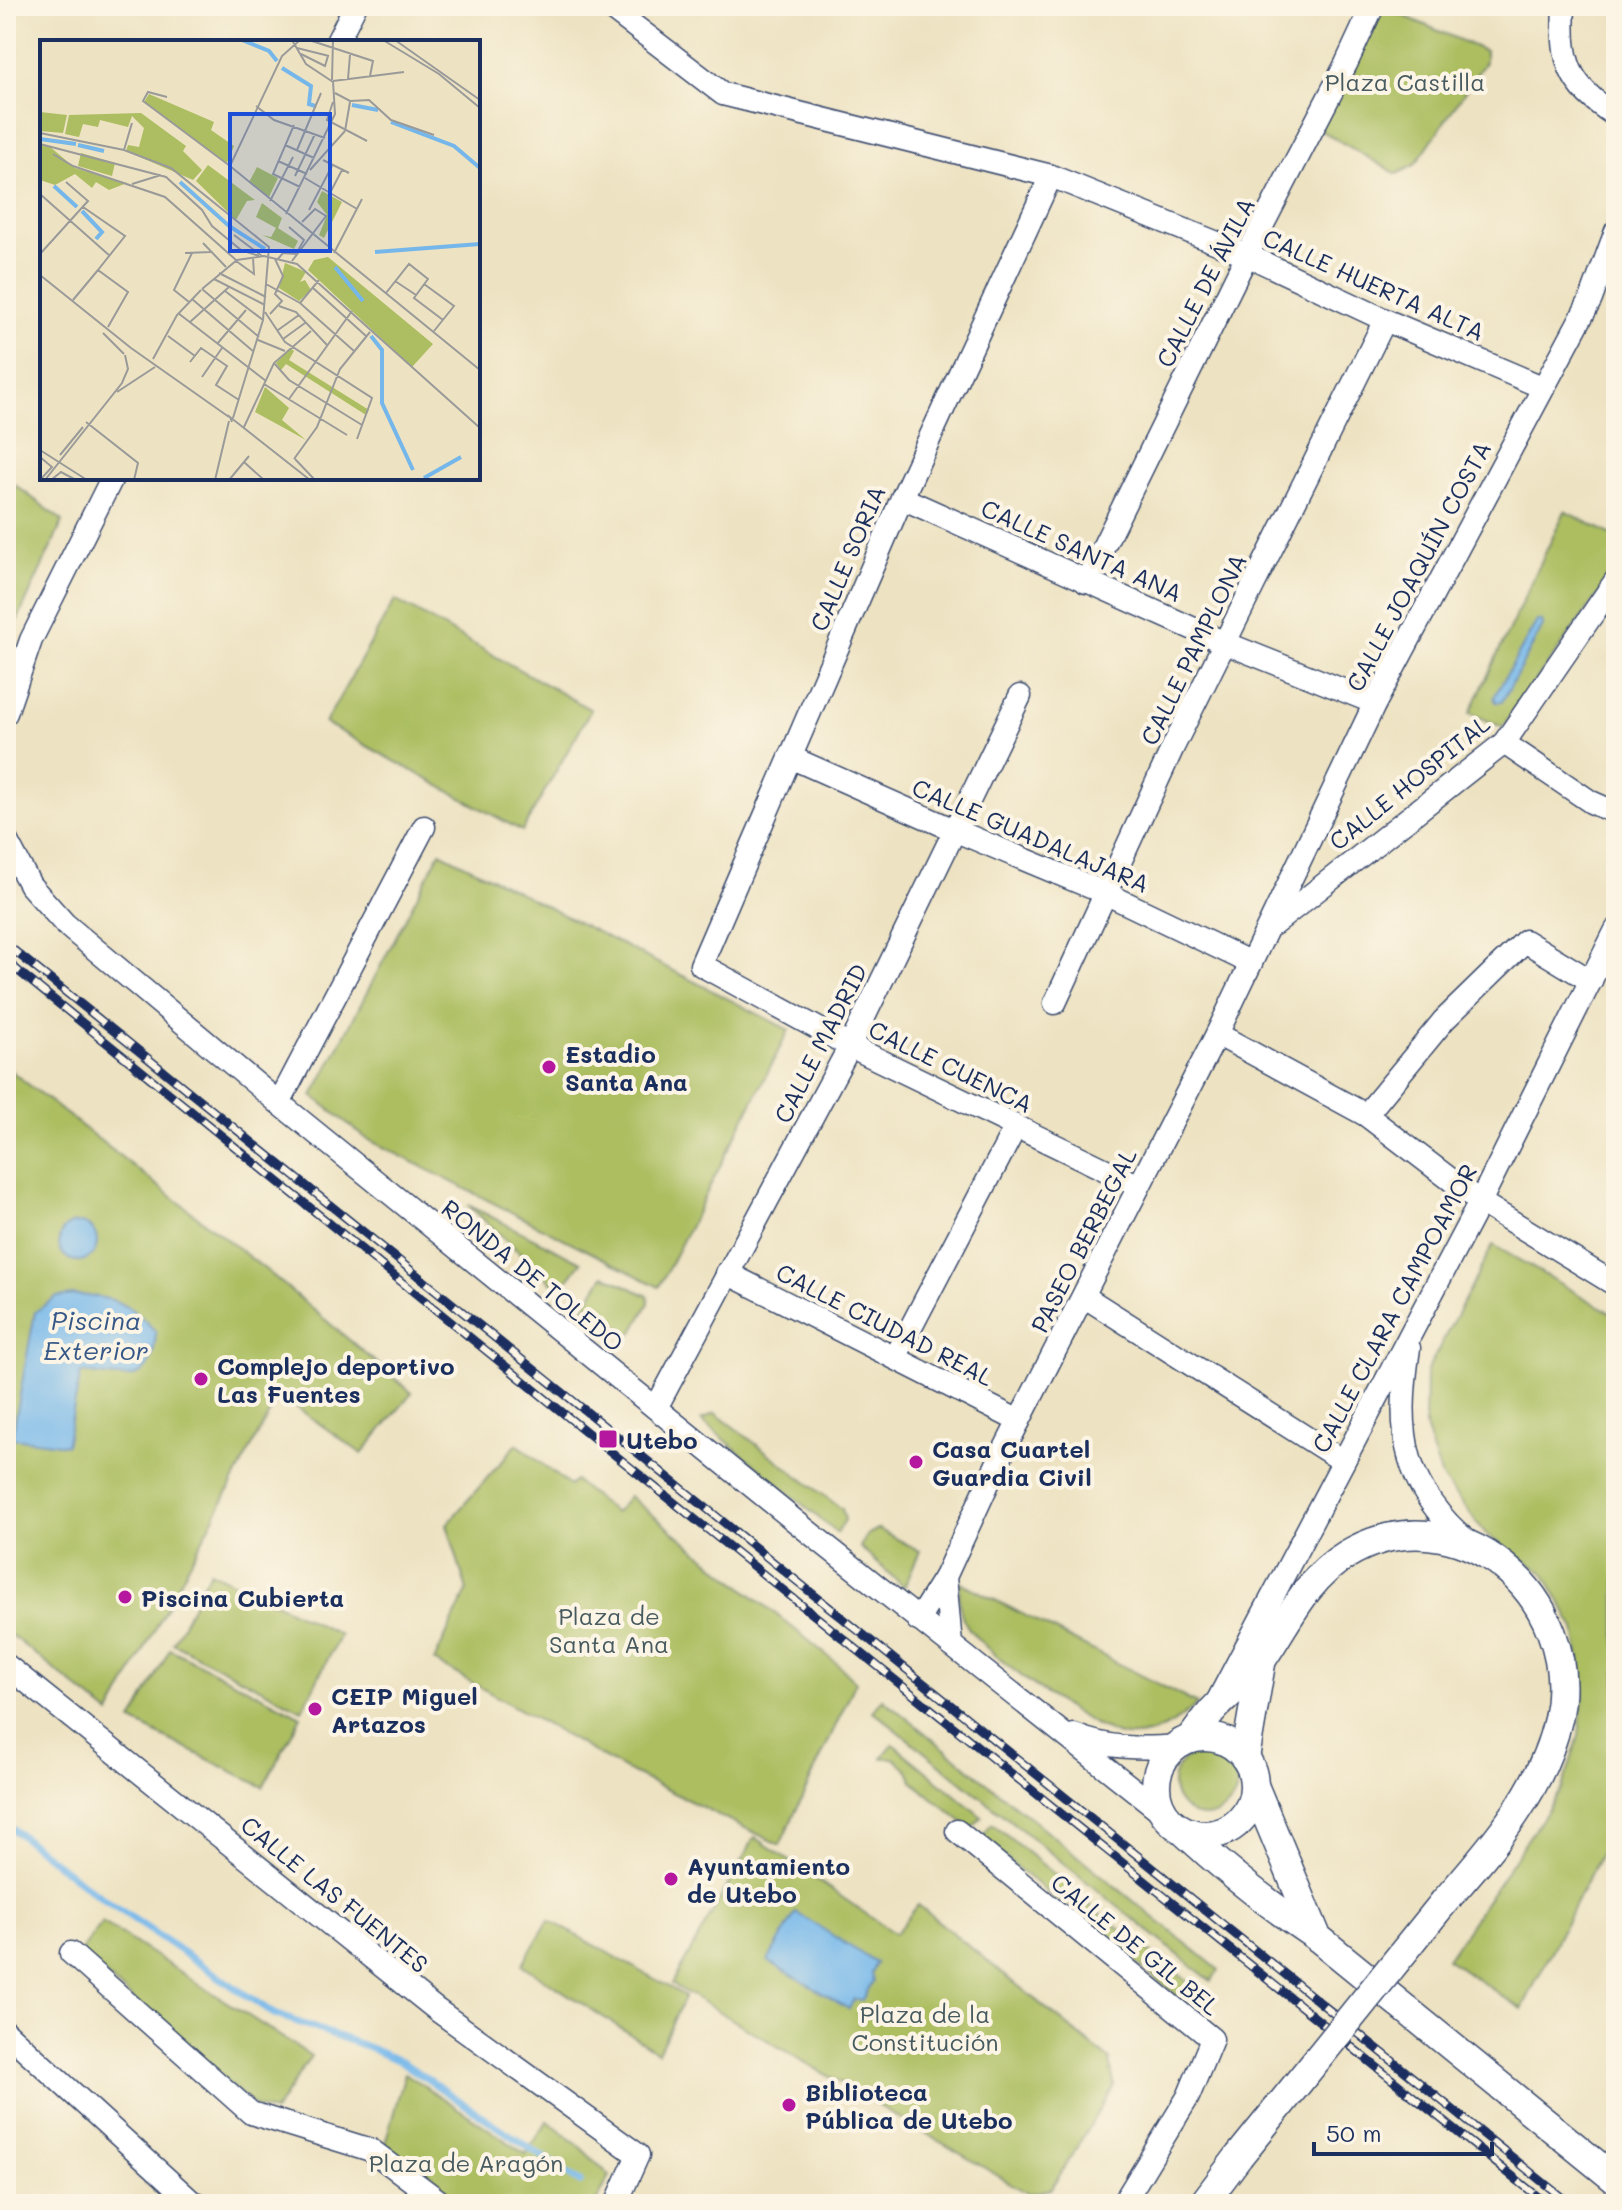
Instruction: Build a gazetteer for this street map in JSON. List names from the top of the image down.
{
  "streets": {
    "street": [
      "CALLE DE ÁVILA",
      "CALLE HUERTA ALTA",
      "CALLE SANTA ANA",
      "CALLE SORIA",
      "CALLE JOAQUÍN COSTA",
      "CALLE PAMPLONA",
      "CALLE HOSPITAL",
      "CALLE GUADALAJARA",
      "CALLE MADRID",
      "CALLE CUENCA",
      "PASEO BERBEGAL",
      "RONDA DE TOLEDO",
      "CALLE CLARA CAMPOAMOR",
      "CALLE CIUDAD REAL",
      "CALLE LAS FUENTES",
      "CALLE DE GIL BEL"
    ]
  },
  "crossings": [
    ["CALLE DE ÁVILA", "CALLE HUERTA ALTA"],
    ["CALLE DE ÁVILA", "CALLE SANTA ANA"],
    ["CALLE HUERTA ALTA", "CALLE SORIA"],
    ["CALLE HUERTA ALTA", "CALLE JOAQUÍN COSTA"],
    ["CALLE HUERTA ALTA", "CALLE PAMPLONA"],
    ["CALLE SANTA ANA", "CALLE SORIA"],
    ["CALLE SANTA ANA", "CALLE JOAQUÍN COSTA"],
    ["CALLE SANTA ANA", "CALLE PAMPLONA"],
    ["CALLE SORIA", "CALLE GUADALAJARA"],
    ["CALLE SORIA", "CALLE CUENCA"],
    ["CALLE JOAQUÍN COSTA", "CALLE HOSPITAL"],
    ["CALLE JOAQUÍN COSTA", "PASEO BERBEGAL"],
    ["CALLE PAMPLONA", "CALLE GUADALAJARA"],
    ["CALLE HOSPITAL", "PASEO BERBEGAL"],
    ["CALLE GUADALAJARA", "CALLE MADRID"],
    ["CALLE GUADALAJARA", "PASEO BERBEGAL"],
    ["CALLE MADRID", "CALLE CUENCA"],
    ["CALLE MADRID", "RONDA DE TOLEDO"],
    ["CALLE MADRID", "CALLE CIUDAD REAL"],
    ["CALLE CUENCA", "PASEO BERBEGAL"],
    ["PASEO BERBEGAL", "RONDA DE TOLEDO"],
    ["PASEO BERBEGAL", "CALLE CIUDAD REAL"]
  ],
  "water": ["Piscina Exterior"],
  "parks": [
    "Plaza Castilla",
    "Plaza de Santa Ana",
    "Plaza de la Constitución",
    "Plaza de Aragón"
  ],
  "places": {
    "other": [
      "Estadio Santa Ana",
      "Complejo deportivo Las Fuentes",
      "Casa Cuartel Guardia Civil",
      "Piscina Cubierta",
      "CEIP Miguel Artazos",
      "Ayuntamiento de Utebo",
      "Biblioteca Pública de Utebo"
    ],
    "transit": ["Utebo"]
  },
  "scale_bar": "50 m"
}
